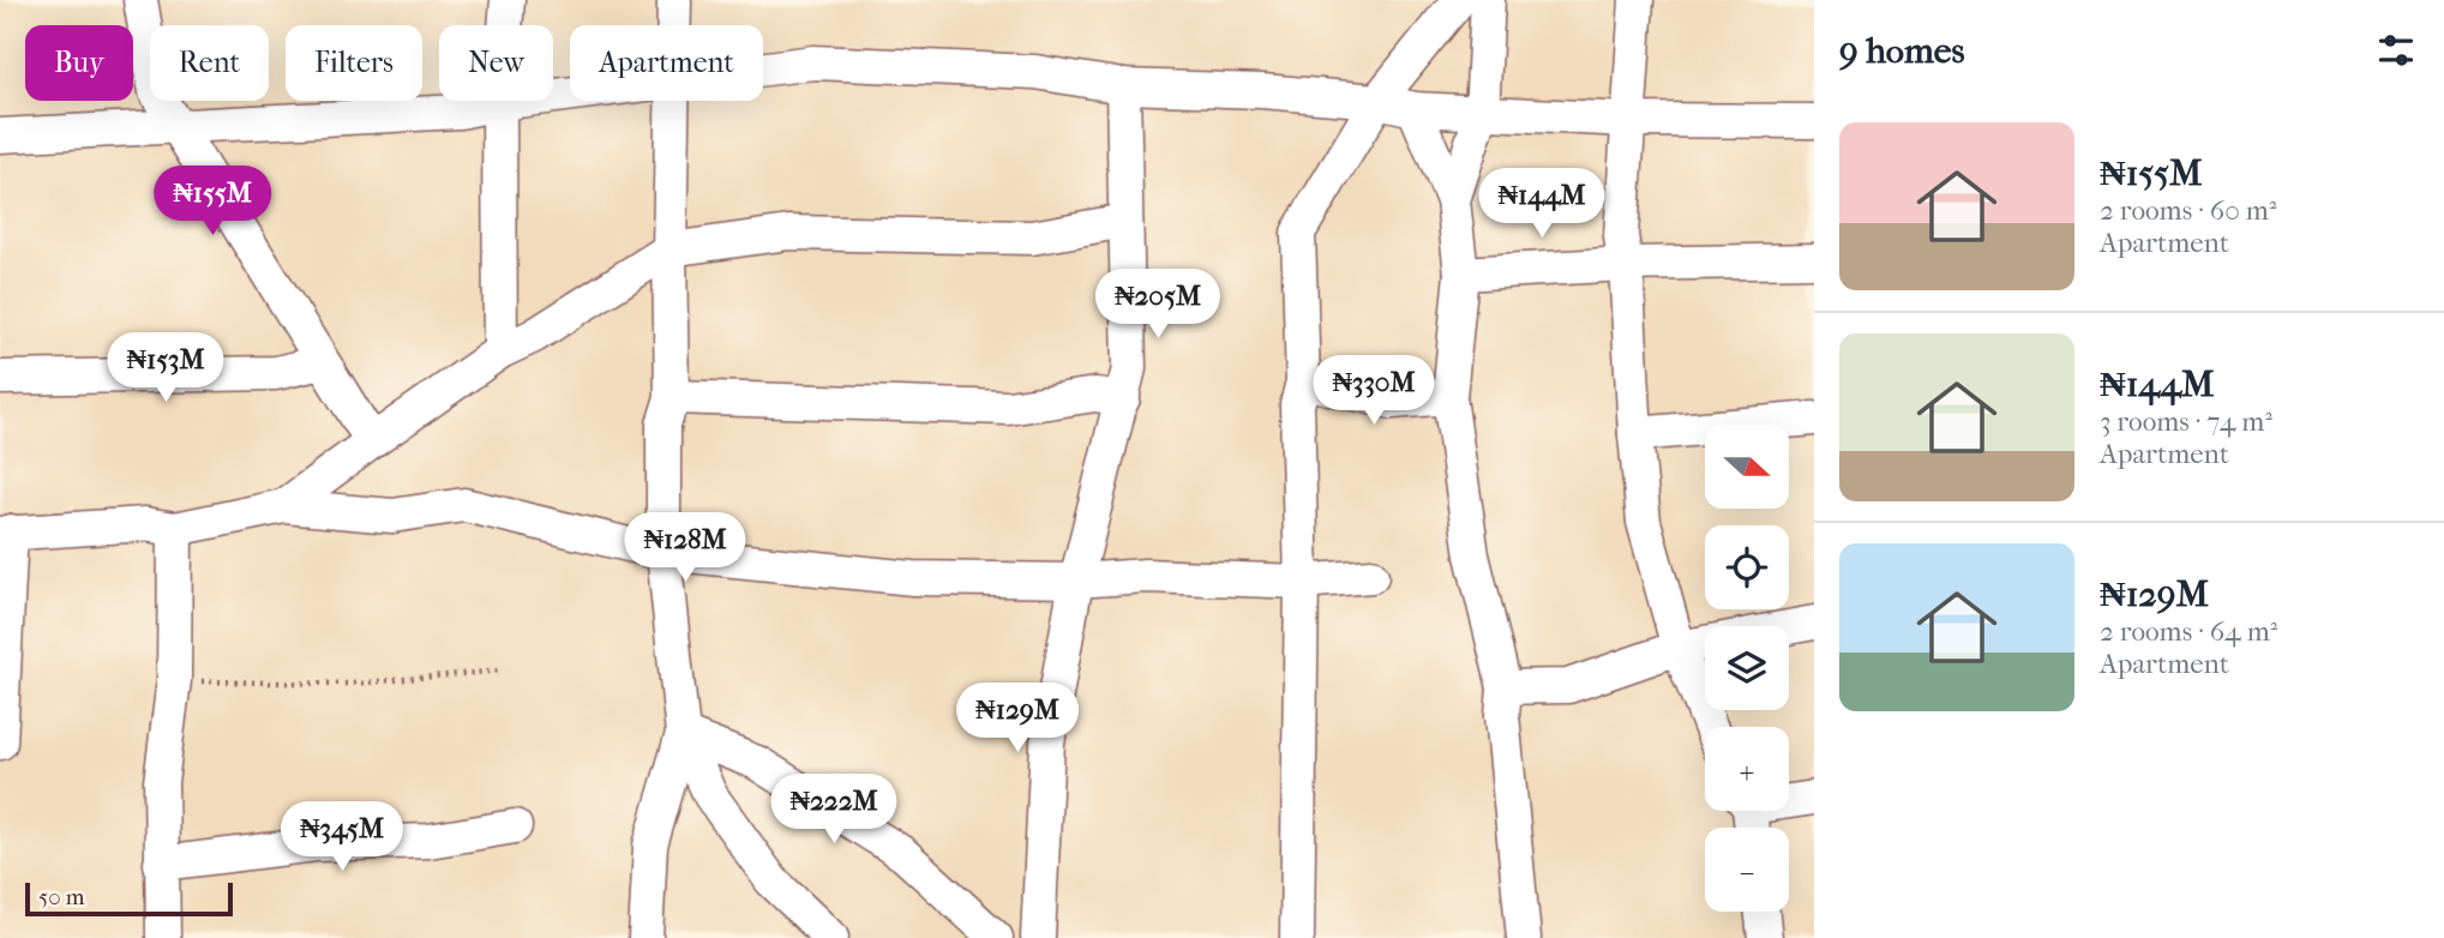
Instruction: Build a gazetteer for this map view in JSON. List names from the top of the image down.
{
  "scale_bar": "50 m",
  "north": "right",
  "page": {
    "heading": "9 homes",
    "chip": [
      "Buy",
      "Rent",
      "Filters",
      "New",
      "Apartment"
    ],
    "list": [
      {
        "name": "₦155M",
        "note": "2 rooms · 60 m² · Apartment"
      },
      {
        "name": "₦144M",
        "note": "3 rooms · 74 m² · Apartment"
      },
      {
        "name": "₦129M",
        "note": "2 rooms · 64 m² · Apartment"
      }
    ],
    "price": [
      "₦155M",
      "₦144M",
      "₦205M",
      "₦153M",
      "₦330M",
      "₦128M",
      "₦129M",
      "₦222M",
      "₦345M"
    ],
    "map_buttons": ["+", "−"],
    "scale": "50 m"
  }
}
